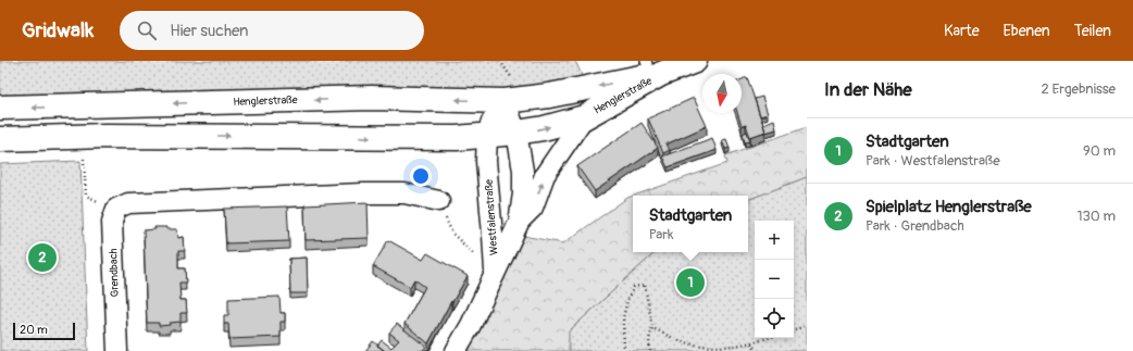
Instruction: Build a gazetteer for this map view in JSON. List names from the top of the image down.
{
  "streets": {
    "main road": ["Henglerstraße"],
    "street": ["Westfalenstraße", "Grendbach"]
  },
  "crossings": [
    ["Henglerstraße", "Westfalenstraße"]
  ],
  "scale_bar": "20 m",
  "north": "bottom",
  "page": {
    "header": "Gridwalk",
    "search": "Hier suchen",
    "nav": ["Karte", "Ebenen", "Teilen"],
    "heading": ["In der Nähe", "2 Ergebnisse"],
    "list": [
      {
        "mark": "1",
        "name": "Stadtgarten",
        "note": "Park · Westfalenstraße",
        "value": "90 m"
      },
      {
        "mark": "2",
        "name": "Spielplatz Henglerstraße",
        "note": "Park · Grendbach",
        "value": "130 m"
      }
    ],
    "popup": ["Stadtgarten", "Park"],
    "map_buttons": ["+", "−"],
    "pins": ["2", "1"],
    "scale": "20 m"
  }
}
